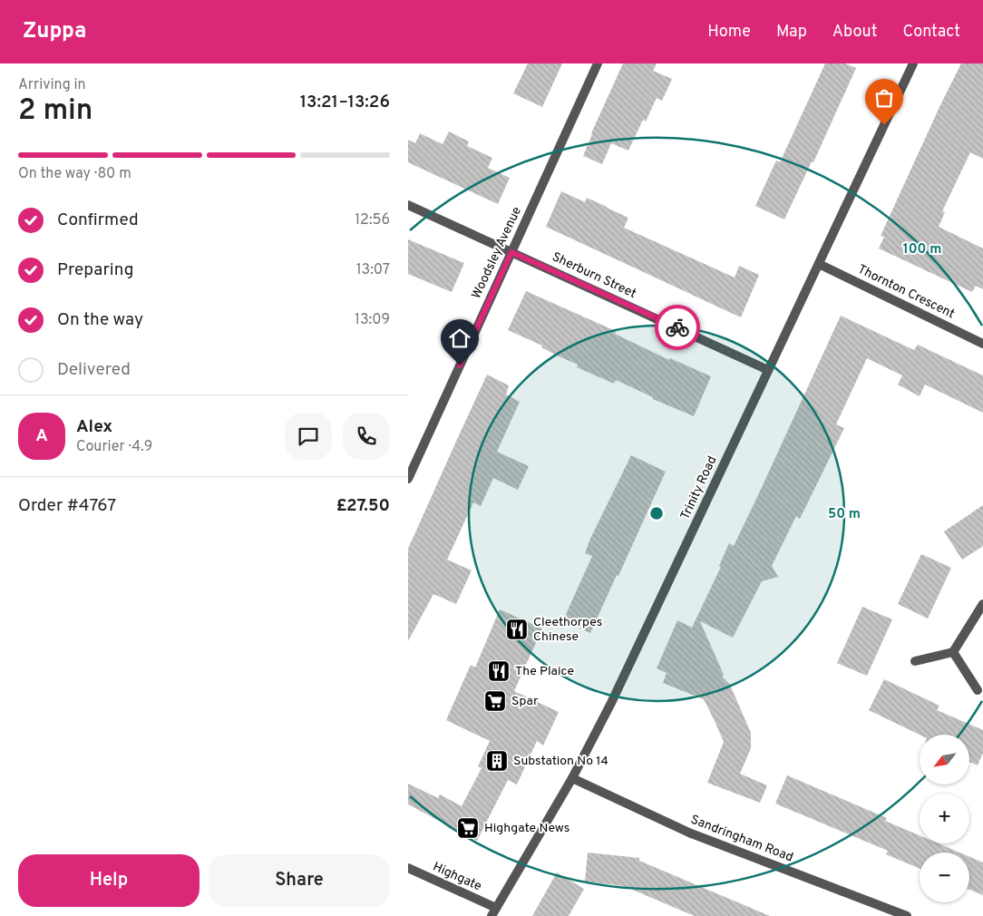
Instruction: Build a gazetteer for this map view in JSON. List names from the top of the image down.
{
  "streets": {
    "street": [
      "Woodsley Avenue",
      "Sherburn Street",
      "Thornton Crescent",
      "Trinity Road",
      "Sandringham Road",
      "Highgate"
    ]
  },
  "crossings": [
    ["Woodsley Avenue", "Sherburn Street"],
    ["Sherburn Street", "Trinity Road"],
    ["Thornton Crescent", "Trinity Road"],
    ["Trinity Road", "Sandringham Road"],
    ["Trinity Road", "Highgate"]
  ],
  "places": {
    "restaurant": ["Cleethorpes Chinese", "The Plaice"],
    "supermarket": ["Spar", "Highgate News"],
    "building": ["Substation No 14"]
  },
  "north": "bottom left",
  "page": {
    "header": "Zuppa",
    "nav": [
      "Home",
      "Map",
      "About",
      "Contact"
    ],
    "heading": ["2 min", "Arriving in", "13:21–13:26"],
    "panel": [
      "Alex",
      "Courier · 4.9",
      "Order #4767",
      "£27.50"
    ],
    "bar": "On the way · 80 m",
    "list": [
      ["Confirmed", "12:56"],
      ["Preparing", "13:07"],
      ["On the way", "13:09"],
      "Delivered"
    ],
    "round": "A",
    "map_buttons": ["+", "−"],
    "buttons": ["Help", "Share"]
  },
  "rings": ["100 m", "50 m"]
}
